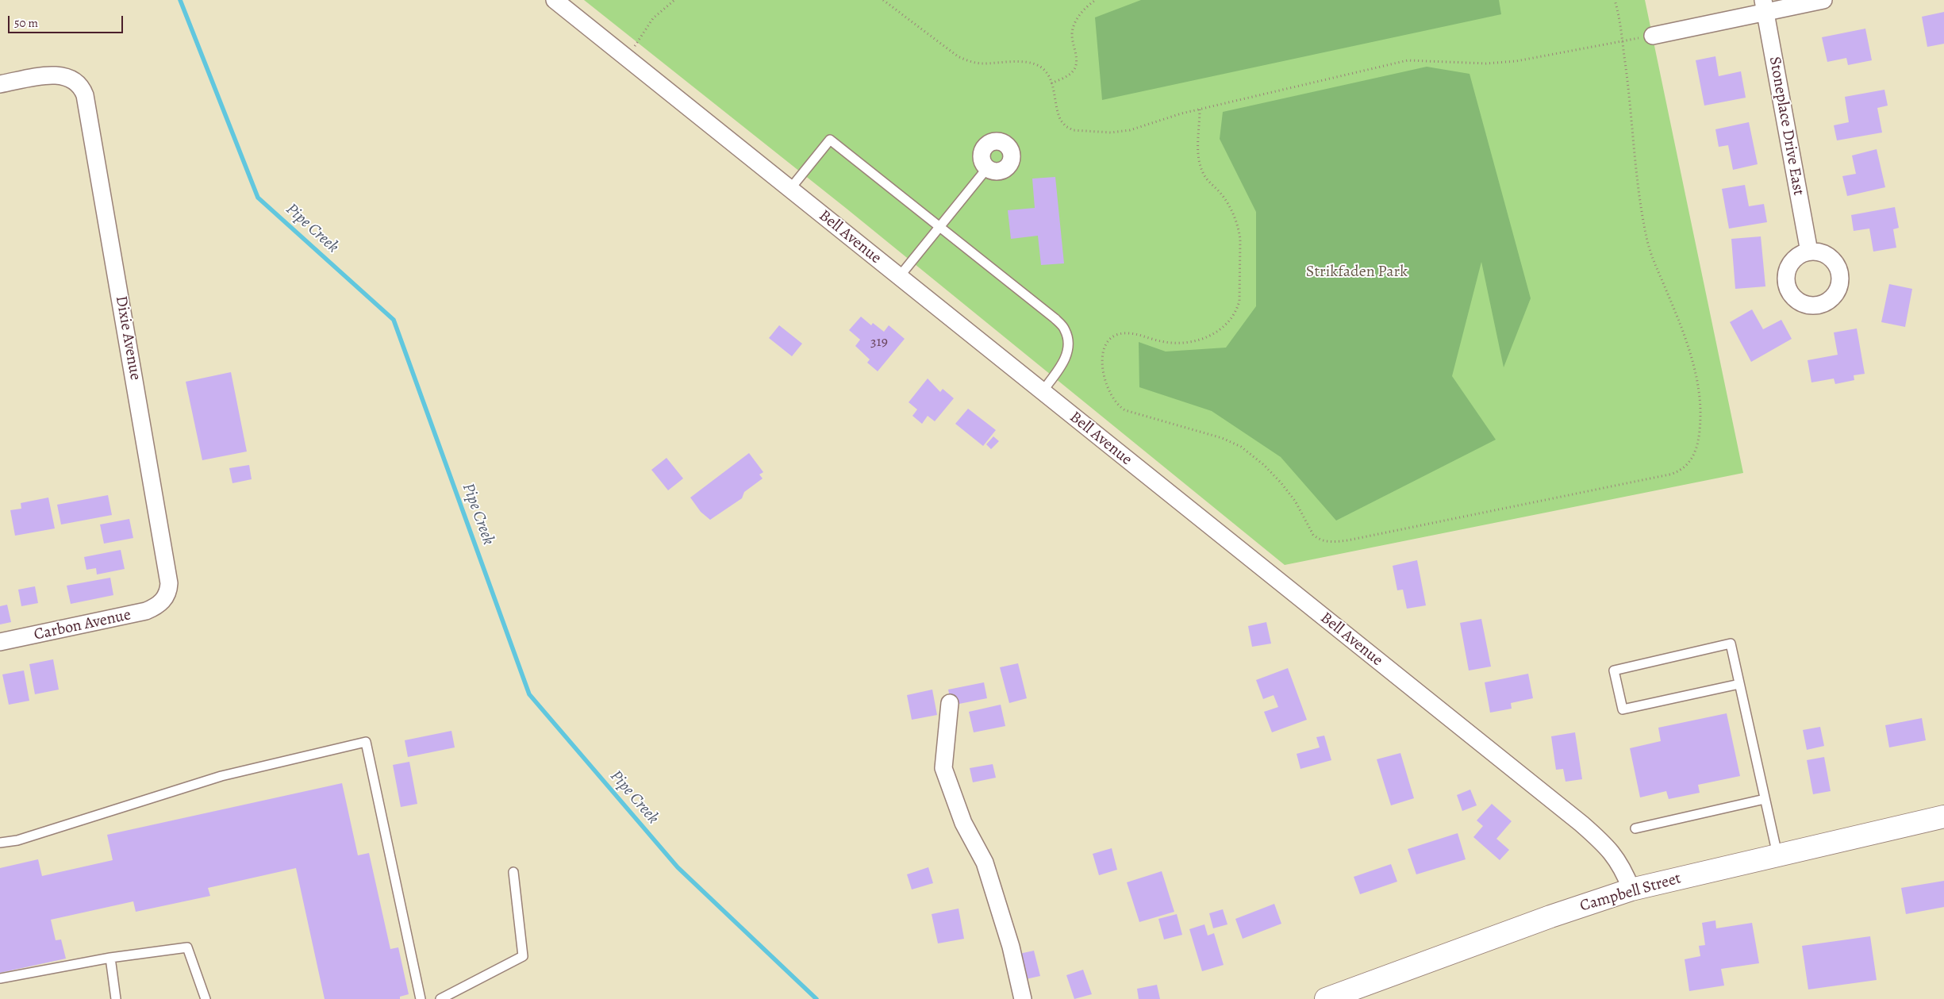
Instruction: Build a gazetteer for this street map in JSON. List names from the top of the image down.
{
  "streets": {
    "street": [
      "Stoneplace Drive East",
      "Bell Avenue",
      "Dixie Avenue",
      "Carbon Avenue",
      "Campbell Street"
    ]
  },
  "crossings": [
    ["Bell Avenue", "Campbell Street"],
    ["Dixie Avenue", "Carbon Avenue"]
  ],
  "water": ["Pipe Creek"],
  "parks": ["Strikfaden Park"],
  "house_numbers": ["319"],
  "scale_bar": "50 m"
}
